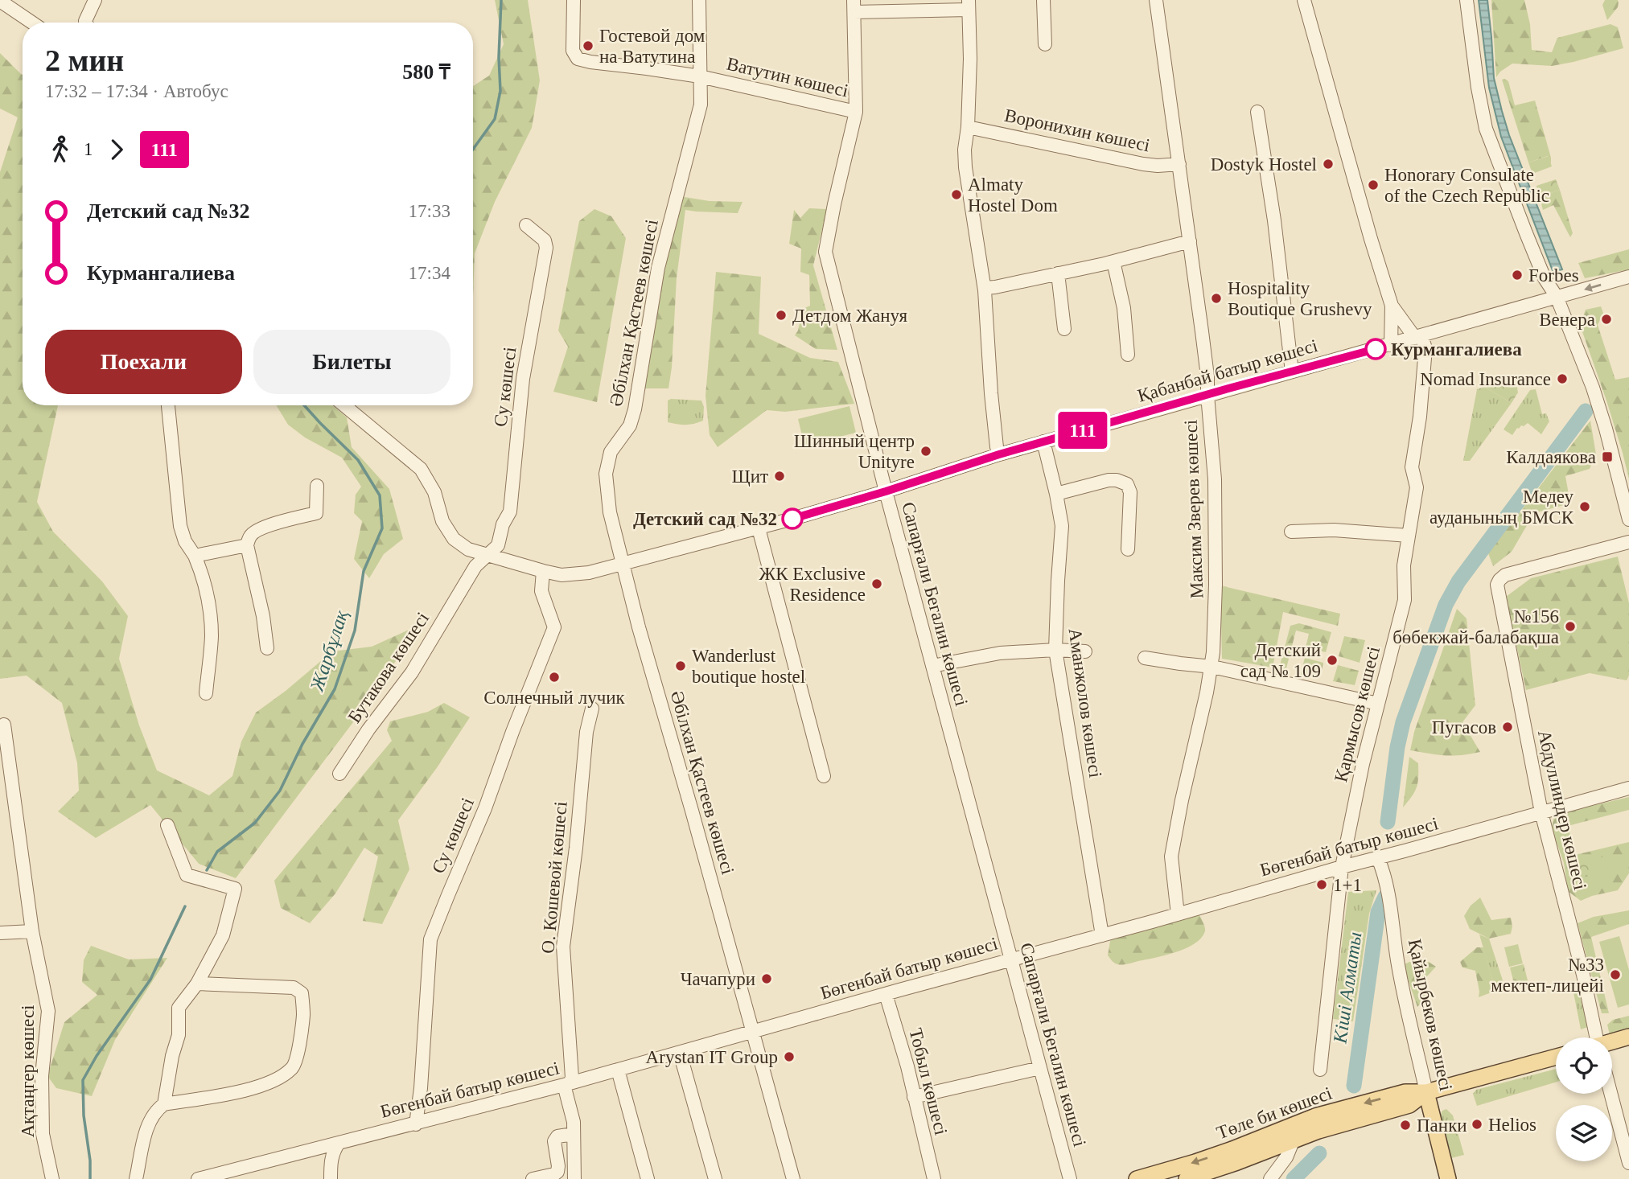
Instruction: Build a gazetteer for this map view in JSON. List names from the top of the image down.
{
  "streets": {
    "main road": ["Қайырбеков көшесі", "Төле би көшесі"],
    "street": [
      "Ватутин көшесі",
      "Воронихин көшесі",
      "Әбілхан Қастеев көшесі",
      "Қабанбай батыр көшесі",
      "Су көшесі",
      "Максим Зверев көшесі",
      "Сапарғали Бегалин көшесі",
      "Бутакова көшесі",
      "Аманжолов көшесі",
      "Қармысов көшесі",
      "Абдуллиндер көшесі",
      "Бөгенбай батыр көшесі",
      "О. Кошевой көшесі",
      "Ақтаңгер көшесі",
      "Тобыл көшесі"
    ]
  },
  "crossings": [
    ["Ватутин көшесі", "Әбілхан Қастеев көшесі"],
    ["Ватутин көшесі", "Сапарғали Бегалин көшесі"],
    ["Воронихин көшесі", "Максим Зверев көшесі"],
    ["Әбілхан Қастеев көшесі", "Қабанбай батыр көшесі"],
    ["Әбілхан Қастеев көшесі", "Бөгенбай батыр көшесі"],
    ["Қабанбай батыр көшесі", "Су көшесі"],
    ["Қабанбай батыр көшесі", "Максим Зверев көшесі"],
    ["Қабанбай батыр көшесі", "Сапарғали Бегалин көшесі"],
    ["Қабанбай батыр көшесі", "Бутакова көшесі"],
    ["Қабанбай батыр көшесі", "Аманжолов көшесі"],
    ["Қабанбай батыр көшесі", "Қармысов көшесі"],
    ["Су көшесі", "Бутакова көшесі"],
    ["Су көшесі", "Бөгенбай батыр көшесі"],
    ["Максим Зверев көшесі", "Бөгенбай батыр көшесі"],
    ["Сапарғали Бегалин көшесі", "Бөгенбай батыр көшесі"],
    ["Аманжолов көшесі", "Бөгенбай батыр көшесі"],
    ["Қармысов көшесі", "Бөгенбай батыр көшесі"],
    ["Абдуллиндер көшесі", "Бөгенбай батыр көшесі"],
    ["Бөгенбай батыр көшесі", "О. Кошевой көшесі"],
    ["Бөгенбай батыр көшесі", "Қайырбеков көшесі"],
    ["Бөгенбай батыр көшесі", "Тобыл көшесі"],
    ["Қайырбеков көшесі", "Төле би көшесі"]
  ],
  "water": ["Жарбұлақ", "Кіші Алматы"],
  "places": {
    "other": [
      "Гостевой дом на Ватутина",
      "Dostyk Hostel",
      "Honorary Consulate of the Czech Republic",
      "Almaty Hostel Dom",
      "Forbes",
      "Hospitality Boutique Grushevy",
      "Детдом Жануя",
      "Венера",
      "Курмангалиева",
      "Nomad Insurance",
      "Шинный центр Unityre",
      "Щит",
      "Медеу ауданының БМСК",
      "Детский сад №32",
      "ЖК Exclusive Residence",
      "№156 бөбекжай-балабақша",
      "Детский сад № 109",
      "Wanderlust boutique hostel",
      "Солнечный лучик",
      "Пугасов",
      "1+1",
      "№33 мектеп-лицейі",
      "Чачапури",
      "Arystan IT Group",
      "Helios",
      "Панки"
    ],
    "transit": ["Калдаякова"]
  },
  "lines": ["bus line 111"],
  "page": {
    "on_map": "111",
    "heading": ["2 мин", "17:32 – 17:34 · Автобус", "580 ₸"],
    "legs": ["1", "111"],
    "list": [
      {
        "name": "Детский сад №32",
        "value": "17:33"
      },
      {
        "name": "Курмангалиева",
        "value": "17:34"
      }
    ],
    "buttons": ["Поехали", "Билеты"]
  }
}
